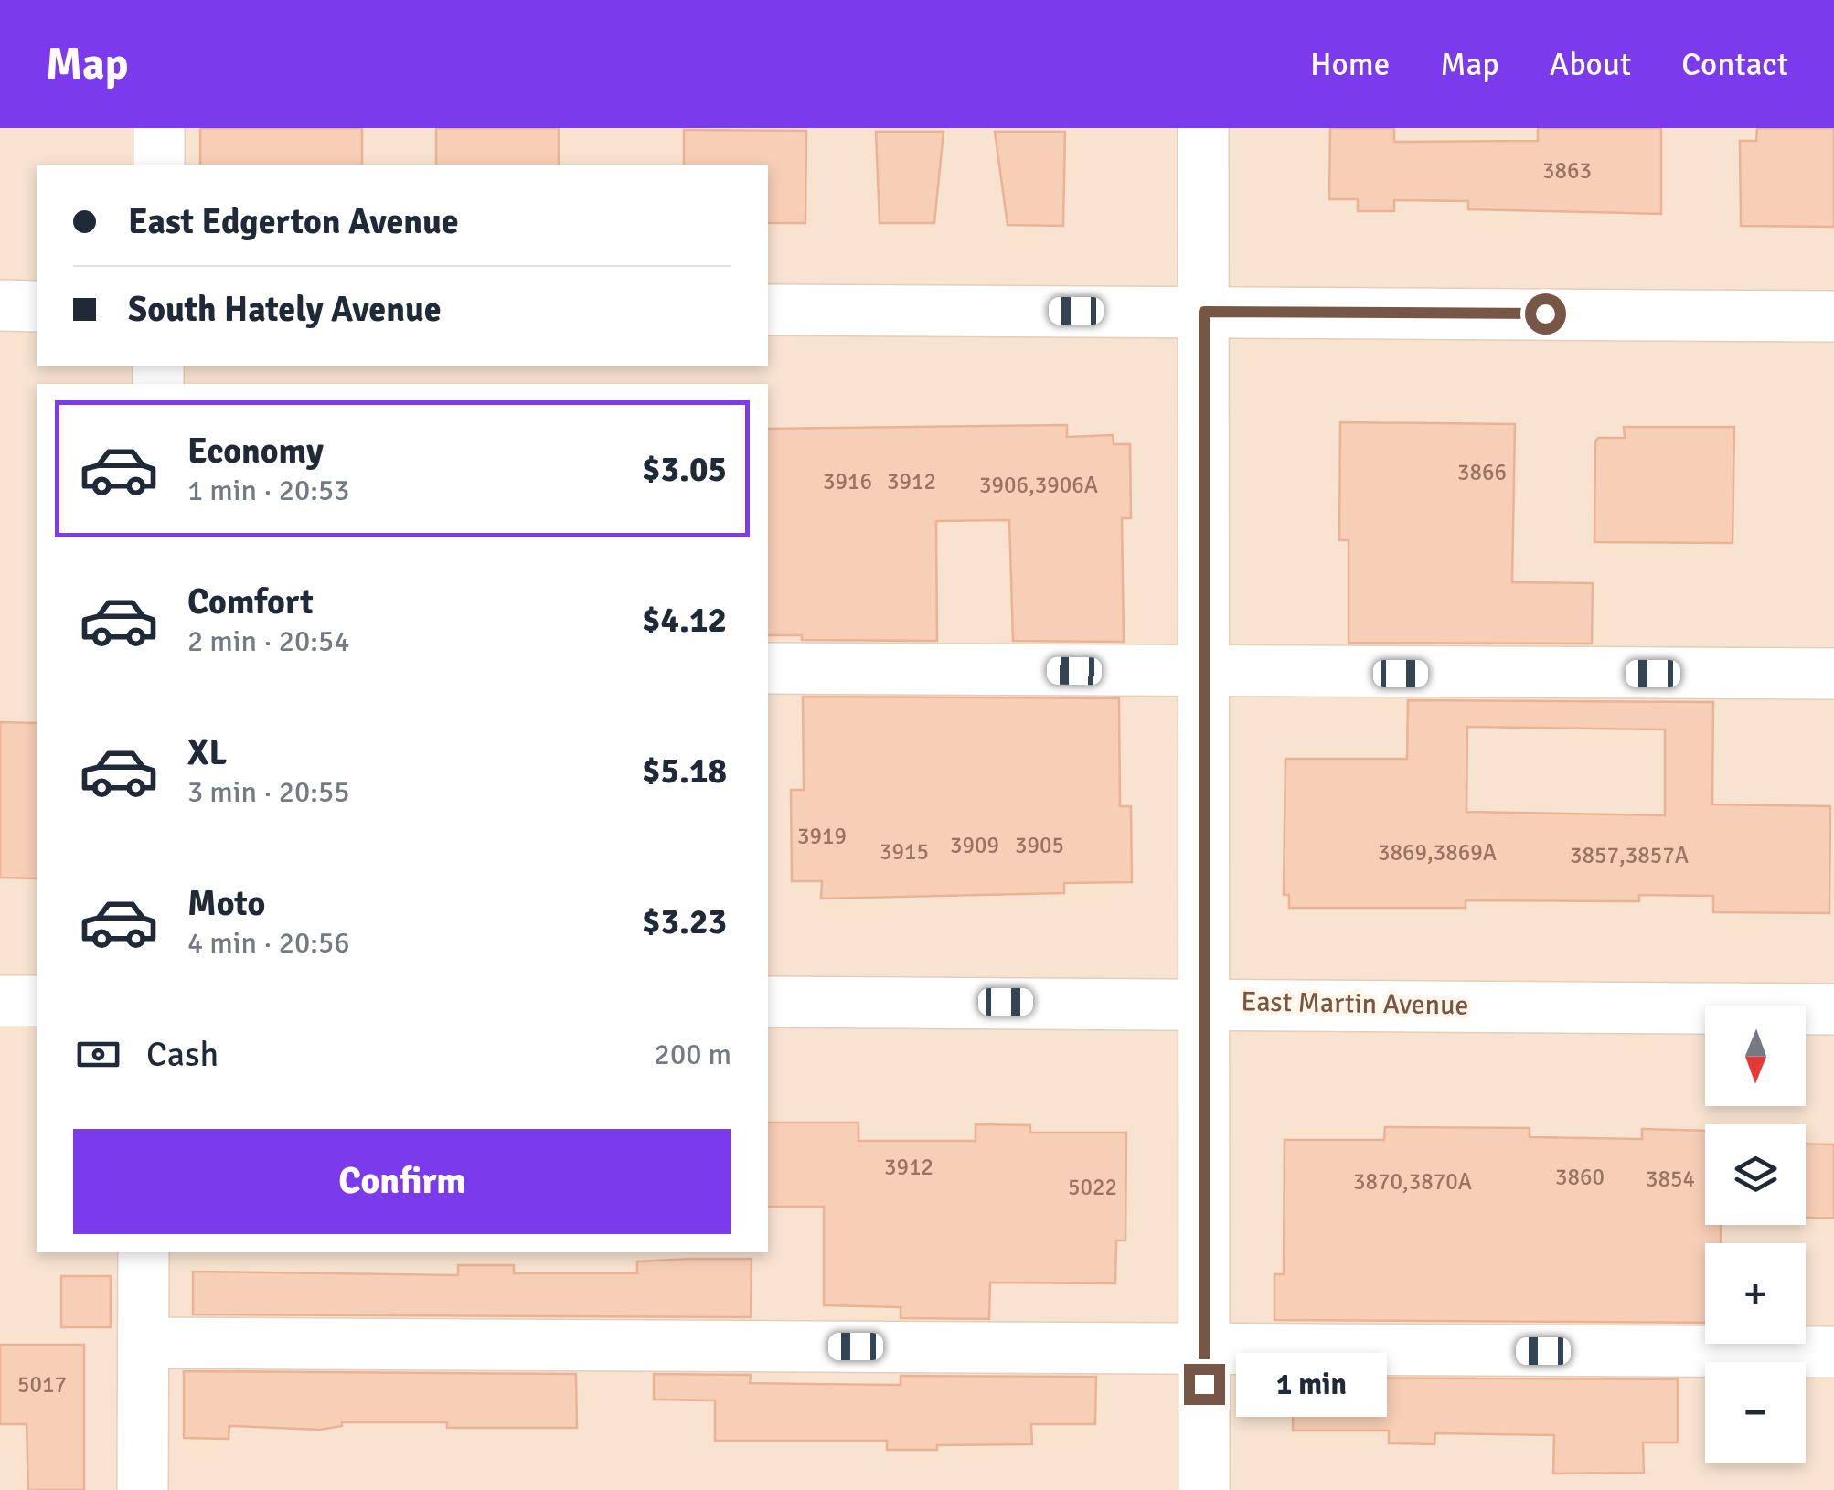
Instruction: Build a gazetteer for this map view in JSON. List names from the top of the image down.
{
  "streets": {
    "street": ["East Martin Avenue"]
  },
  "house_numbers": [
    "3863",
    "3866",
    "3916",
    "3912",
    "3906,3906A",
    "3919",
    "3909",
    "3905",
    "3915",
    "3869,3869A",
    "3857,3857A",
    "3912",
    "3860",
    "3854",
    "3870,3870A",
    "5022",
    "5017"
  ],
  "north": "bottom",
  "page": {
    "header": "Map",
    "nav": [
      "Home",
      "Map",
      "About",
      "Contact"
    ],
    "banner": ["East Edgerton Avenue", "South Hately Avenue"],
    "list": [
      {
        "name": "Economy",
        "note": "1 min · 20:53",
        "value": "$3.05"
      },
      {
        "name": "Comfort",
        "note": "2 min · 20:54",
        "value": "$4.12"
      },
      {
        "name": "XL",
        "note": "3 min · 20:55",
        "value": "$5.18"
      },
      {
        "name": "Moto",
        "note": "4 min · 20:56",
        "value": "$3.23"
      }
    ],
    "pay": ["Cash", "200 m"],
    "map_buttons": ["+", "−"],
    "buttons": "Confirm",
    "bubble": "1 min"
  }
}
